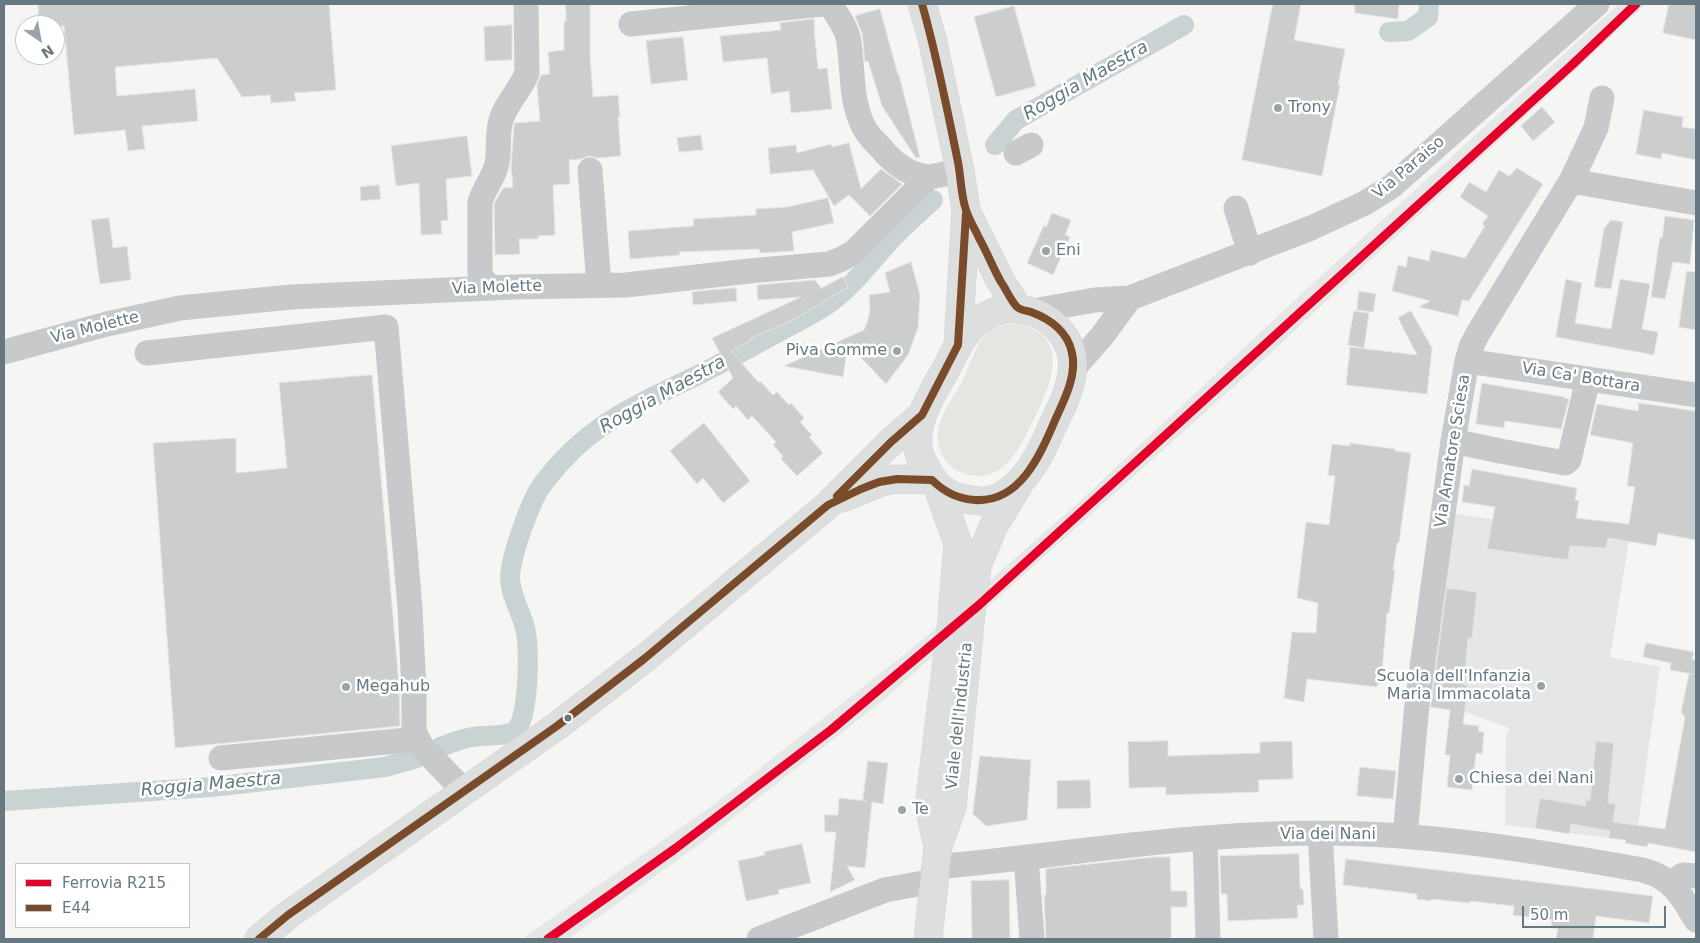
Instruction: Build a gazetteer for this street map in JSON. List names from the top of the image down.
{
  "streets": {
    "main road": ["Viale dell'Industria"],
    "street": [
      "Via Paraiso",
      "Via Molette",
      "Via Ca' Bottara",
      "Via Amatore Sciesa",
      "Via dei Nani"
    ]
  },
  "crossings": [
    ["Via Paraiso", "Viale dell'Industria"],
    ["Via Ca' Bottara", "Via Amatore Sciesa"],
    ["Via Amatore Sciesa", "Via dei Nani"],
    ["Viale dell'Industria", "Via dei Nani"]
  ],
  "water": ["Roggia Maestra"],
  "places": [
    "Trony",
    "Eni",
    "Piva Gomme",
    "Scuola dell'Infanzia Maria Immacolata",
    "Megahub",
    "Chiesa dei Nani",
    "Te"
  ],
  "lines": ["rail line R215", "transit line E44"],
  "legend": ["Ferrovia R215", "E44"],
  "scale_bar": "50 m",
  "north": "bottom right"
}
